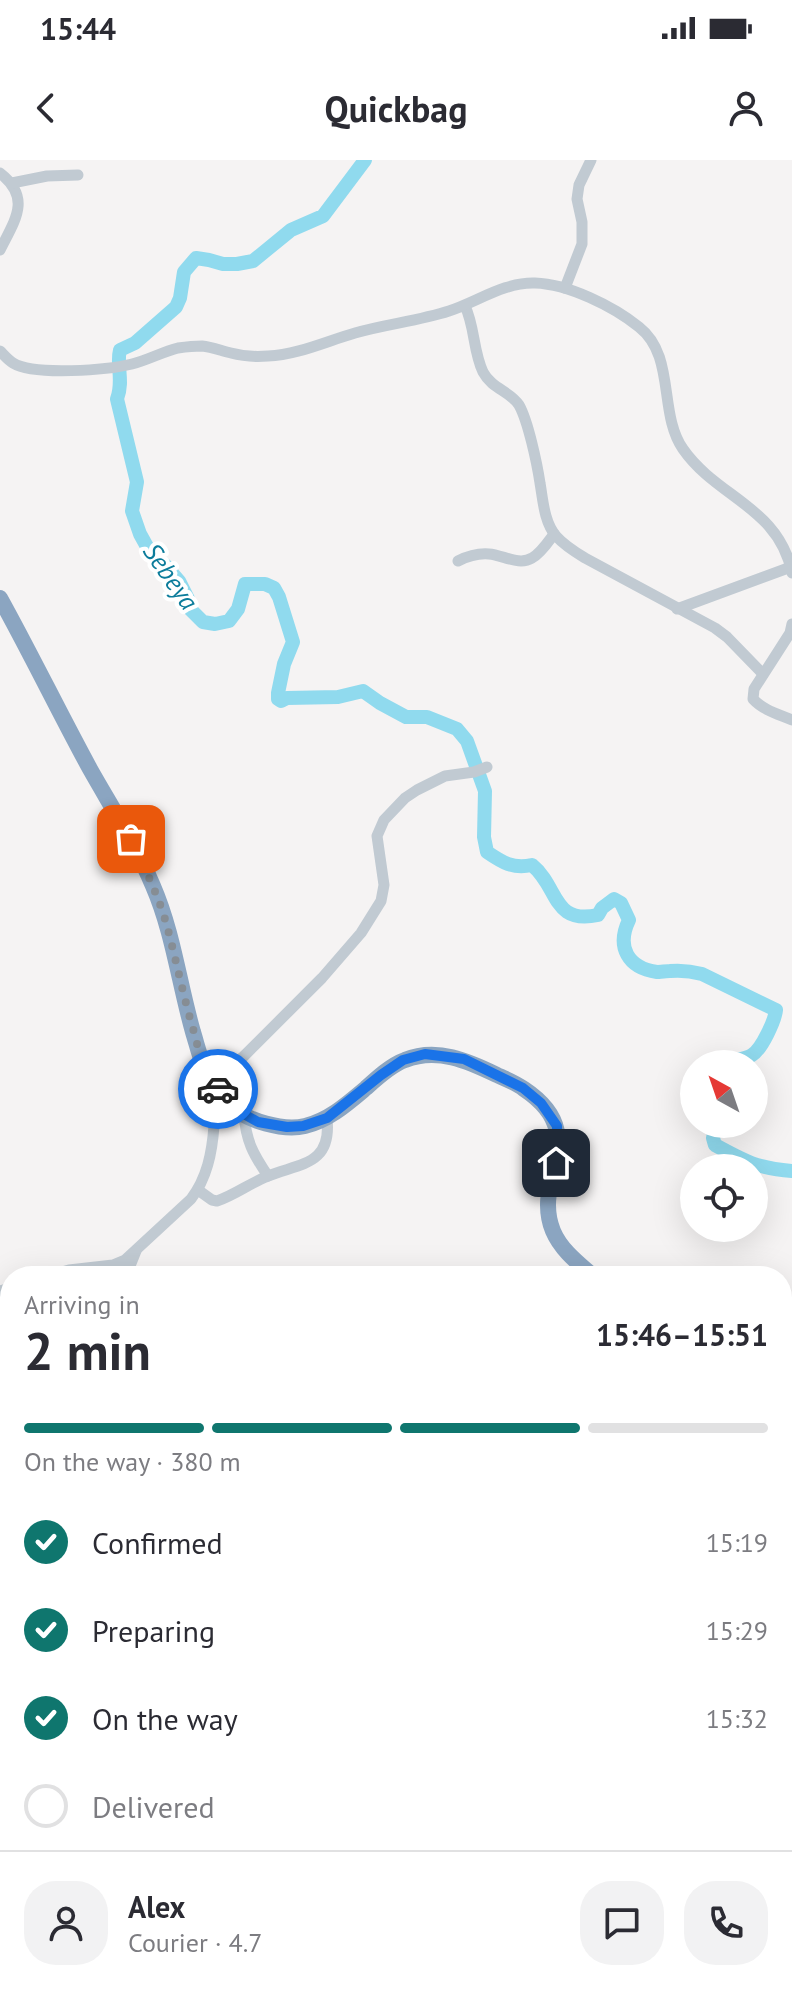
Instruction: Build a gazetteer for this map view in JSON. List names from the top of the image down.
{
  "water": ["Sebeya"],
  "north": "top left",
  "page": {
    "status": "15:44",
    "header": "Quickbag",
    "heading": ["2 min", "Arriving in", "15:46–15:51"],
    "panel": ["Alex", "Courier · 4.7"],
    "bar": "On the way · 380 m",
    "list": [
      ["Confirmed", "15:19"],
      ["Preparing", "15:29"],
      ["On the way", "15:32"],
      "Delivered"
    ]
  }
}
